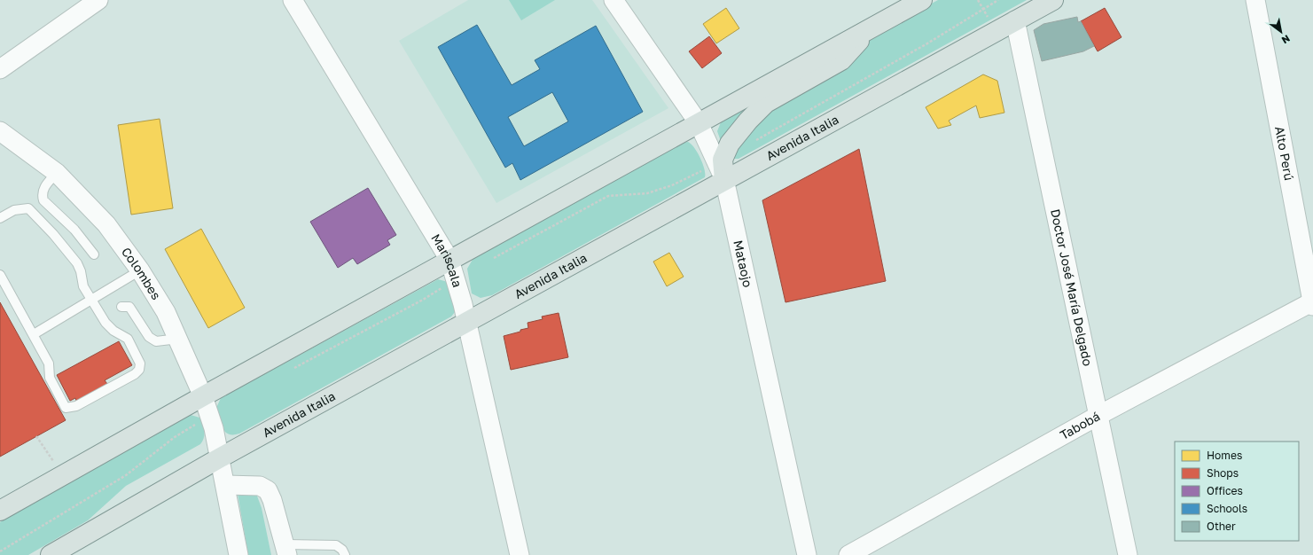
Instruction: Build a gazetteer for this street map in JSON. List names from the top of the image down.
{
  "streets": {
    "main road": ["Avenida Italia"],
    "street": [
      "Alto Perú",
      "Mariscala",
      "Mataojo",
      "Colombes",
      "Doctor José María Delgado",
      "Tabobá"
    ]
  },
  "crossings": [
    ["Avenida Italia", "Mariscala"],
    ["Avenida Italia", "Mataojo"],
    ["Avenida Italia", "Colombes"],
    ["Avenida Italia", "Doctor José María Delgado"],
    ["Alto Perú", "Tabobá"],
    ["Doctor José María Delgado", "Tabobá"]
  ],
  "legend": [
    "Homes",
    "Shops",
    "Offices",
    "Schools",
    "Other"
  ],
  "north": "bottom right"
}
